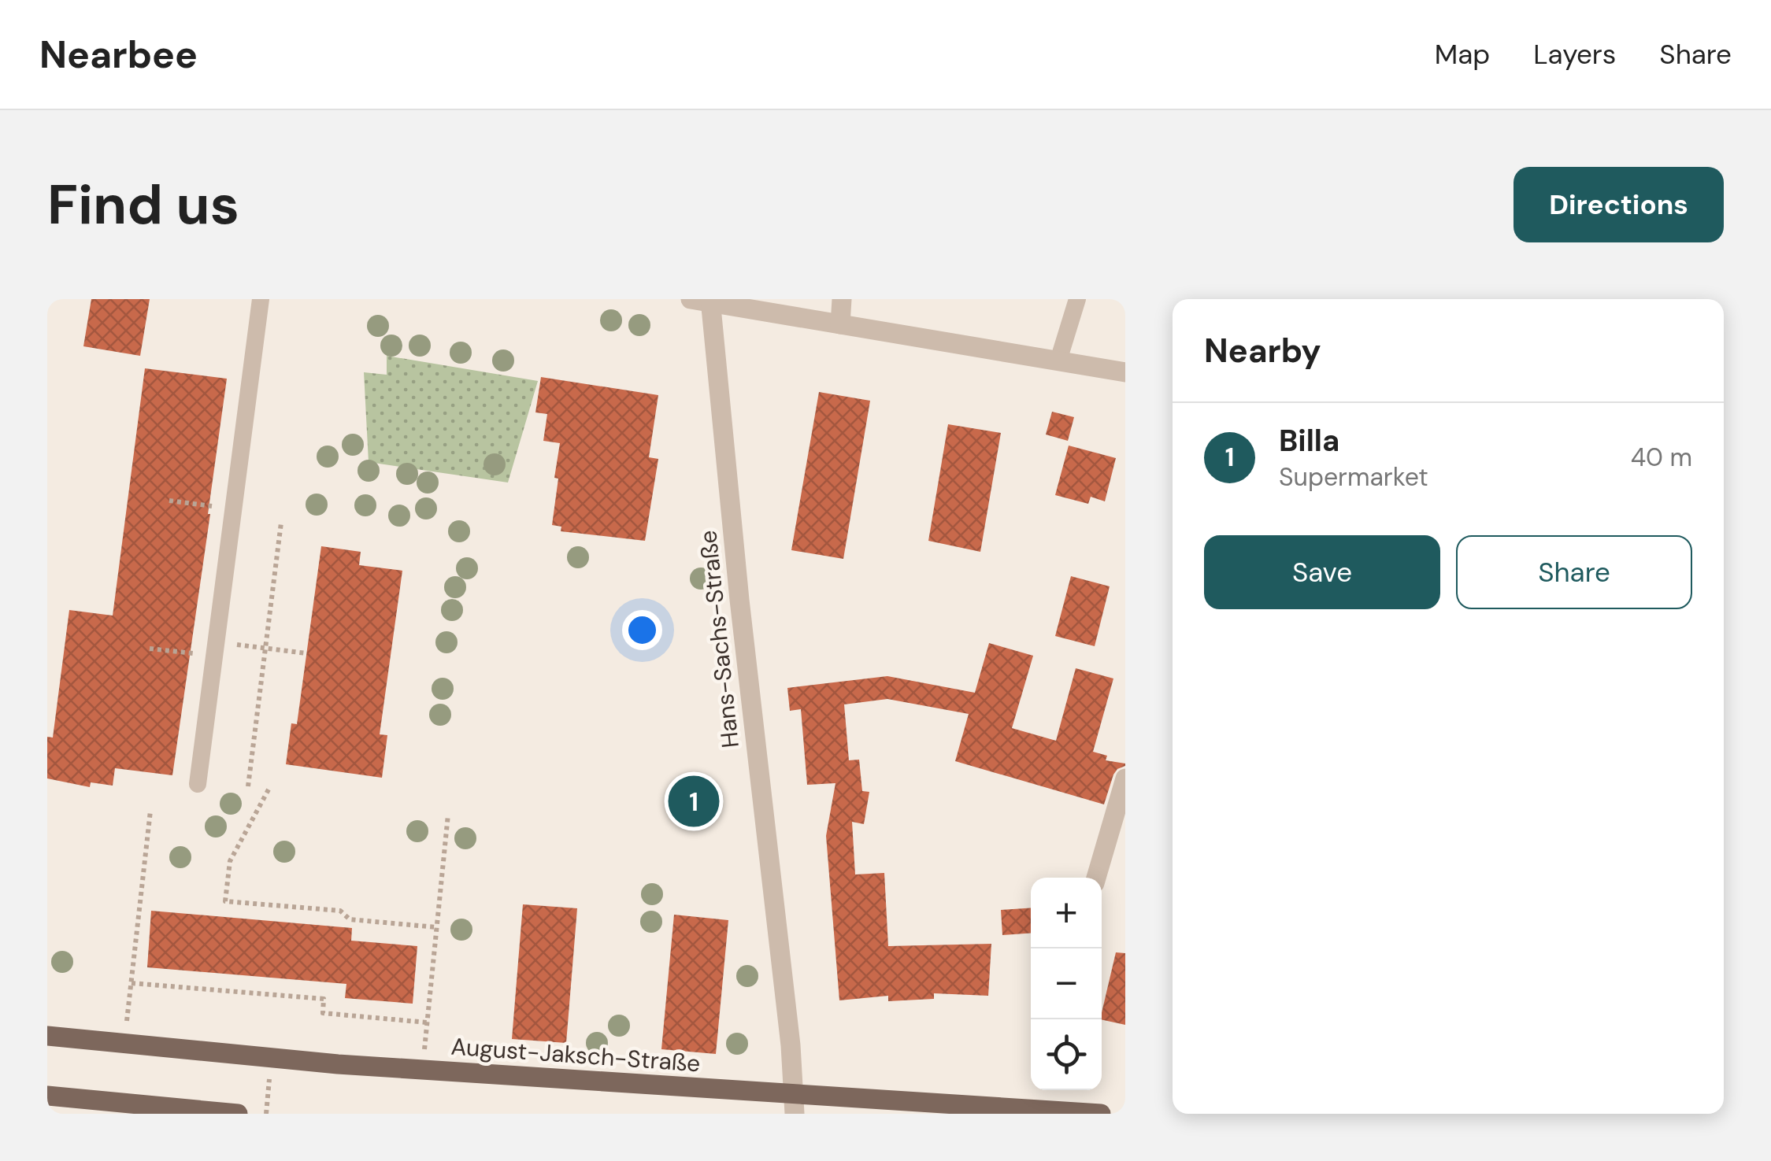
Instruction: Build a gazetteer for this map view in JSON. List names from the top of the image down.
{
  "streets": {
    "main road": ["August-Jaksch-Straße"],
    "street": ["Hans-Sachs-Straße"]
  },
  "crossings": [
    ["Hans-Sachs-Straße", "August-Jaksch-Straße"]
  ],
  "page": {
    "header": "Nearbee",
    "nav": ["Map", "Layers", "Share"],
    "buttons": [
      "Directions",
      ["Save", "Share"]
    ],
    "title": "Find us",
    "heading": "Nearby",
    "list": [
      {
        "mark": "1",
        "name": "Billa",
        "note": "Supermarket",
        "value": "40 m"
      }
    ],
    "pins": "1",
    "map_buttons": ["+", "−"]
  }
}
